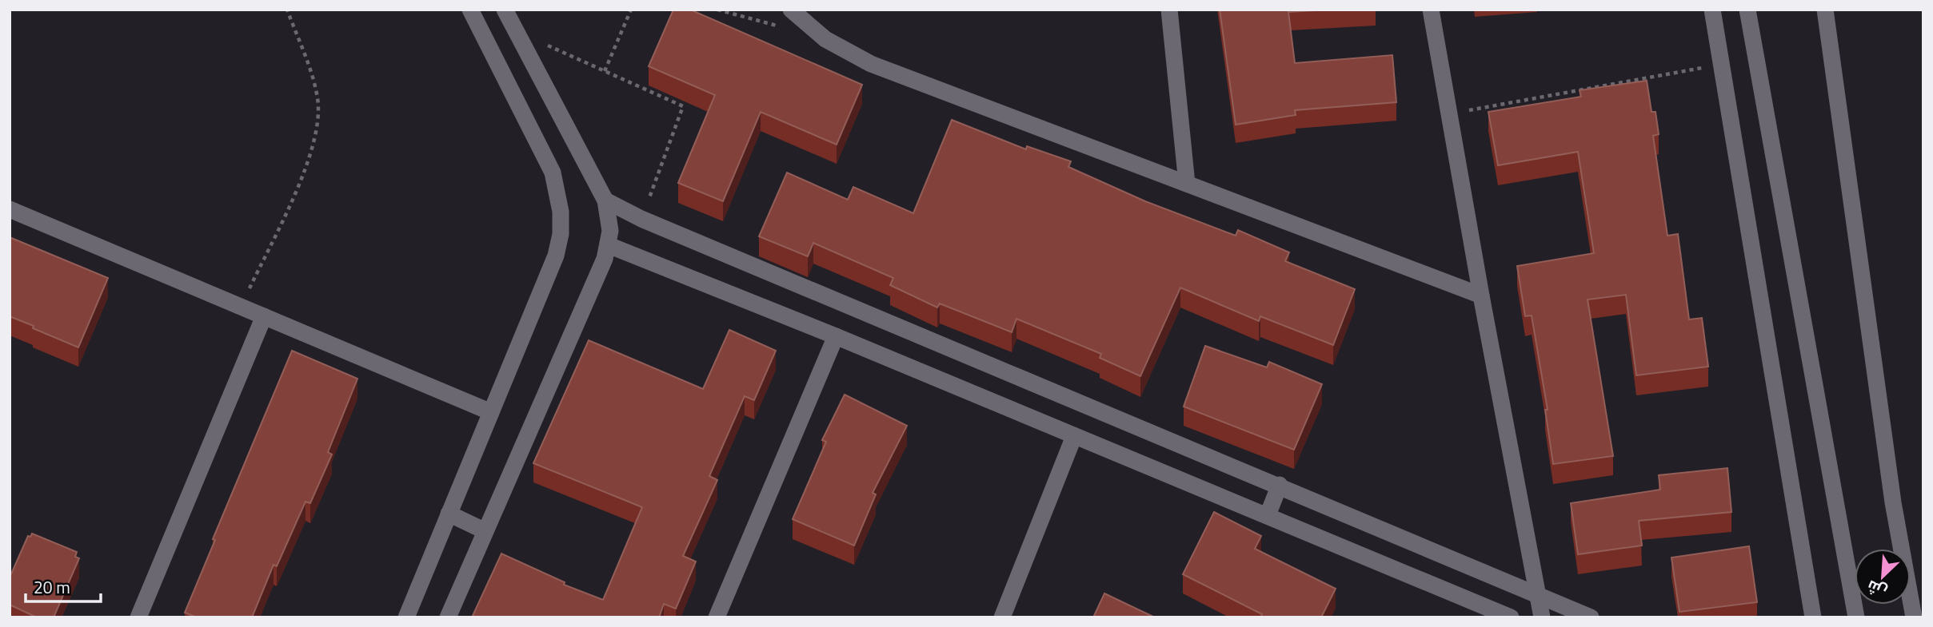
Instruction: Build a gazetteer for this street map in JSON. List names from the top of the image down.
{
  "scale_bar": "20 m",
  "north": "bottom left"
}
